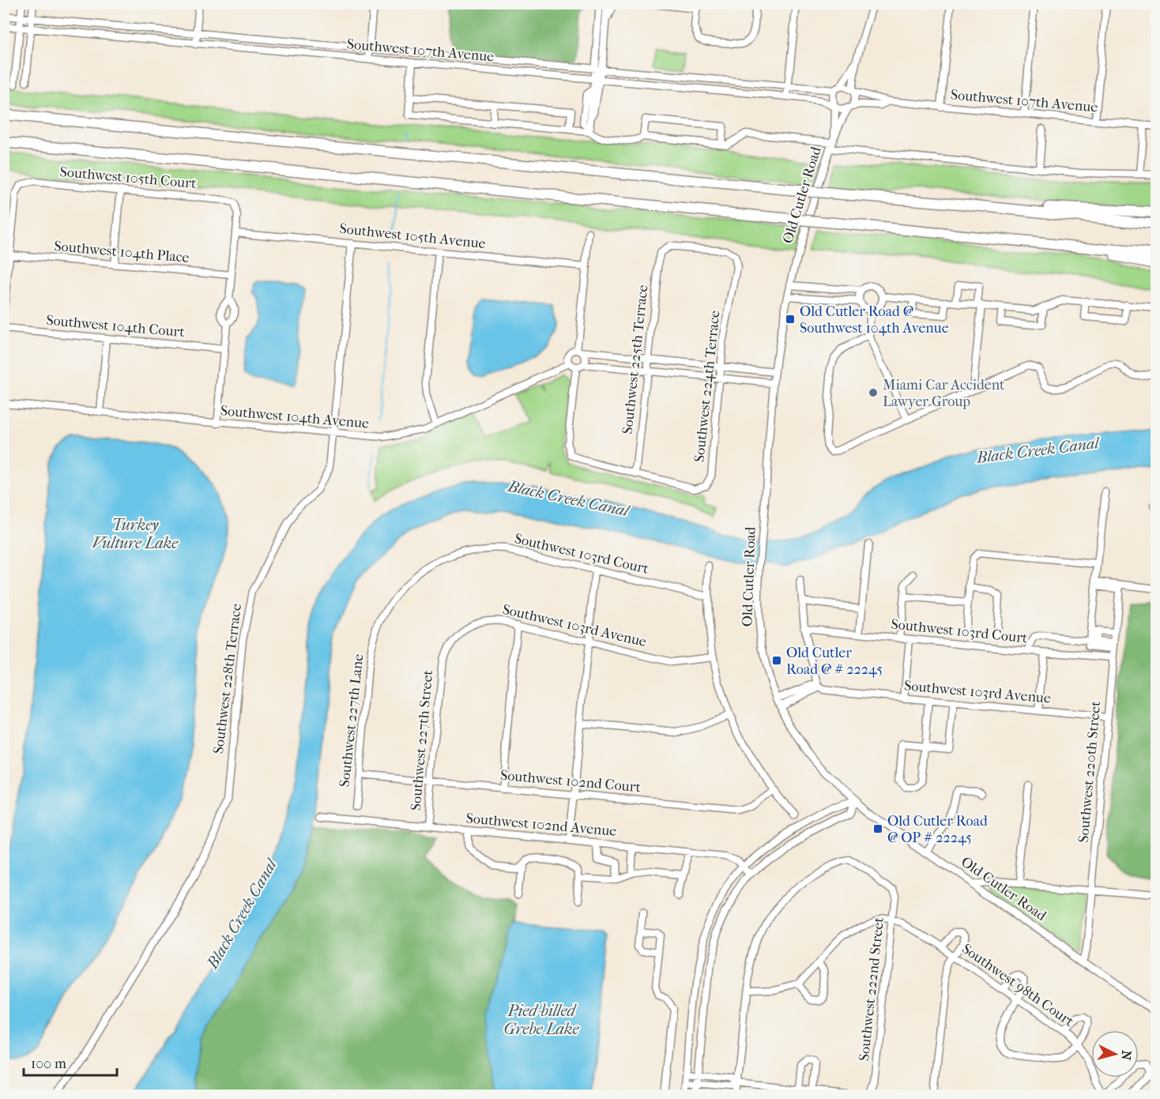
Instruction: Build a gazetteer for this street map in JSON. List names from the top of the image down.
{
  "streets": {
    "street": [
      "Southwest 107th Avenue",
      "Southwest 105th Court",
      "Old Cutler Road",
      "Southwest 105th Avenue",
      "Southwest 104th Place",
      "Southwest 104th Court",
      "Southwest 225th Terrace",
      "Southwest 224th Terrace",
      "Southwest 104th Avenue",
      "Southwest 103rd Court",
      "Southwest 103rd Avenue",
      "Southwest 228th Terrace",
      "Southwest 227th Lane",
      "Southwest 227th Street",
      "Southwest 220th Street",
      "Southwest 102nd Court",
      "Southwest 102nd Avenue",
      "Southwest 98th Court",
      "Southwest 222nd Street"
    ]
  },
  "crossings": [
    ["Southwest 107th Avenue", "Old Cutler Road"],
    ["Southwest 105th Court", "Southwest 105th Avenue"],
    ["Southwest 105th Court", "Southwest 104th Place"],
    ["Old Cutler Road", "Southwest 103rd Avenue"],
    ["Old Cutler Road", "Southwest 220th Street"],
    ["Southwest 105th Avenue", "Southwest 228th Terrace"],
    ["Southwest 225th Terrace", "Southwest 224th Terrace"],
    ["Southwest 104th Avenue", "Southwest 228th Terrace"],
    ["Southwest 103rd Court", "Southwest 227th Lane"],
    ["Southwest 103rd Court", "Southwest 220th Street"],
    ["Southwest 103rd Avenue", "Southwest 227th Street"],
    ["Southwest 103rd Avenue", "Southwest 220th Street"],
    ["Southwest 227th Lane", "Southwest 102nd Court"],
    ["Southwest 227th Street", "Southwest 102nd Court"],
    ["Southwest 227th Street", "Southwest 102nd Avenue"],
    ["Southwest 98th Court", "Southwest 222nd Street"]
  ],
  "water": ["Black Creek Canal", "Turkey Vulture Lake", "Pied-billed Grebe Lake"],
  "places": {
    "transit": ["Old Cutler Road @ Southwest 104th Avenue", "Old Cutler Road @ # 22245", "Old Cutler Road @ OP # 22245"],
    "other": ["Miami Car Accident Lawyer Group"]
  },
  "scale_bar": "100 m",
  "north": "right"
}
